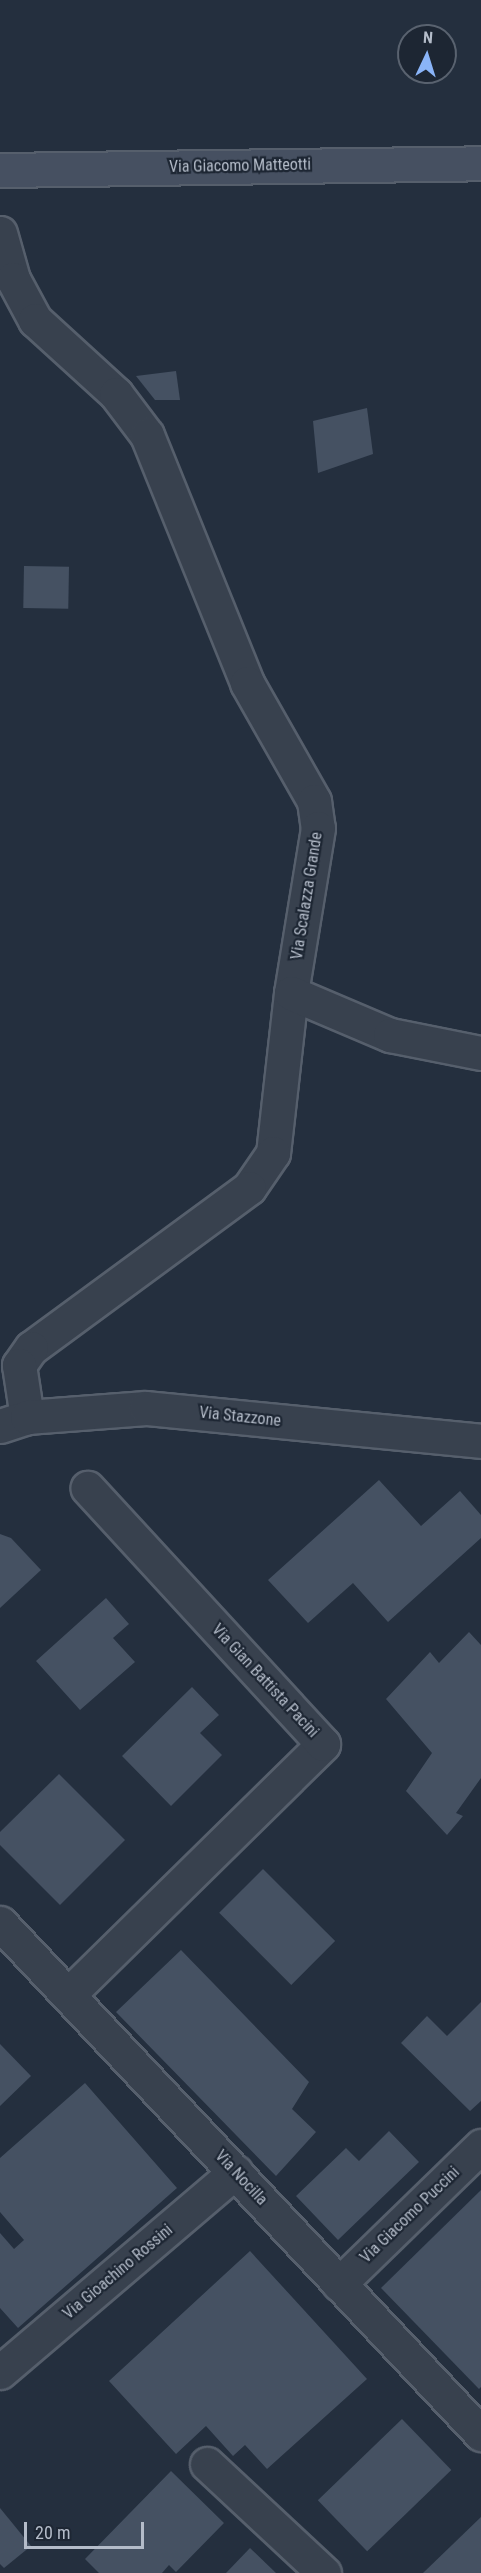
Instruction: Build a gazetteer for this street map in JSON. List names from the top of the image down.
{
  "streets": {
    "main road": ["Via Giacomo Matteotti"],
    "street": [
      "Via Scalazza Grande",
      "Via Stazzone",
      "Via Gian Battista Pacini",
      "Via Nocilla",
      "Via Giacomo Puccini",
      "Via Gioachino Rossini"
    ]
  },
  "crossings": [
    ["Via Scalazza Grande", "Via Stazzone"],
    ["Via Gian Battista Pacini", "Via Nocilla"],
    ["Via Nocilla", "Via Giacomo Puccini"],
    ["Via Nocilla", "Via Gioachino Rossini"]
  ],
  "scale_bar": "20 m",
  "north": "top"
}
